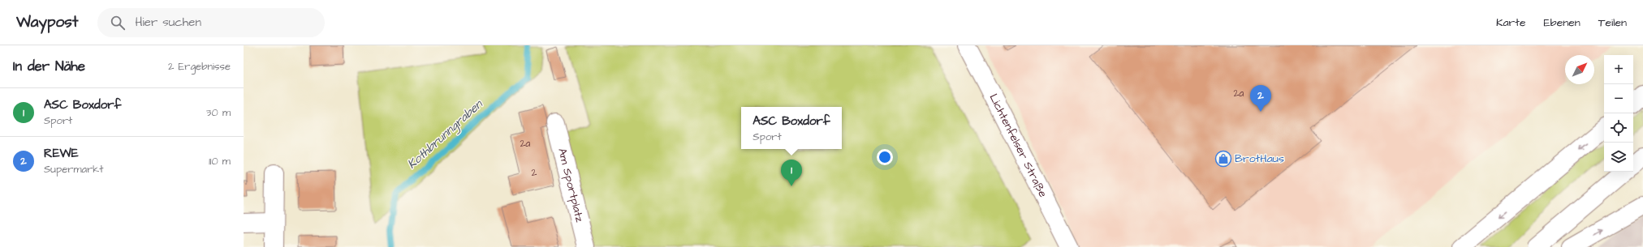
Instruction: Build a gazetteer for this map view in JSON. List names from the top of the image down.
{
  "streets": {
    "main road": ["Lichtenfelser Straße", "Am Sportplatz"]
  },
  "water": ["Kothbrunngraben"],
  "places": {
    "shop": ["BrotHaus"]
  },
  "house_numbers": ["2a", "2a", "2"],
  "north": "top right",
  "page": {
    "header": "Waypost",
    "search": "Hier suchen",
    "nav": ["Karte", "Ebenen", "Teilen"],
    "heading": ["In der Nähe", "2 Ergebnisse"],
    "map_buttons": ["+", "−"],
    "pins": ["2", "1"],
    "list": [
      {
        "mark": "1",
        "name": "ASC Boxdorf",
        "note": "Sport",
        "value": "30 m"
      },
      {
        "mark": "2",
        "name": "REWE",
        "note": "Supermarkt",
        "value": "110 m"
      }
    ],
    "popup": ["ASC Boxdorf", "Sport"]
  }
}
